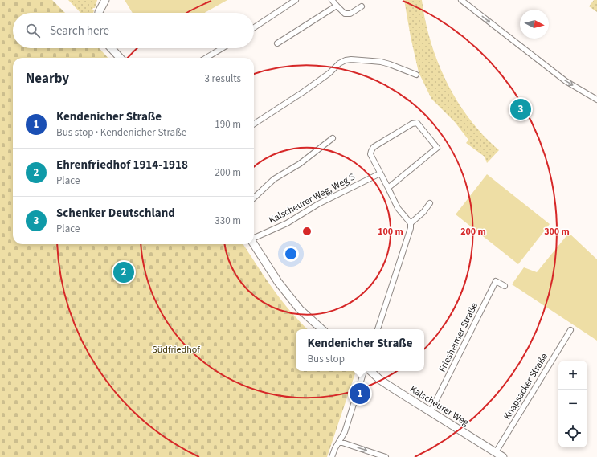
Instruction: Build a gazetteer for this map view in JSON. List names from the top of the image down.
{
  "streets": {
    "street": [
      "Kalscheurer Weg, Weg S",
      "Friesheimer Straße",
      "Knapsacker Straße",
      "Kalscheurer Weg"
    ]
  },
  "crossings": [
    ["Friesheimer Straße", "Kalscheurer Weg"],
    ["Knapsacker Straße", "Kalscheurer Weg"]
  ],
  "parks": ["Südfriedhof"],
  "north": "right",
  "page": {
    "search": "Search here",
    "heading": ["Nearby", "3 results"],
    "pins": ["3", "2", "1"],
    "list": [
      {
        "mark": "1",
        "name": "Kendenicher Straße",
        "note": "Bus stop · Kendenicher Straße",
        "value": "190 m"
      },
      {
        "mark": "2",
        "name": "Ehrenfriedhof 1914-1918",
        "note": "Place",
        "value": "200 m"
      },
      {
        "mark": "3",
        "name": "Schenker Deutschland",
        "note": "Place",
        "value": "330 m"
      }
    ],
    "popup": ["Kendenicher Straße", "Bus stop"],
    "map_buttons": ["+", "−"]
  },
  "rings": ["100 m", "200 m", "300 m"]
}
